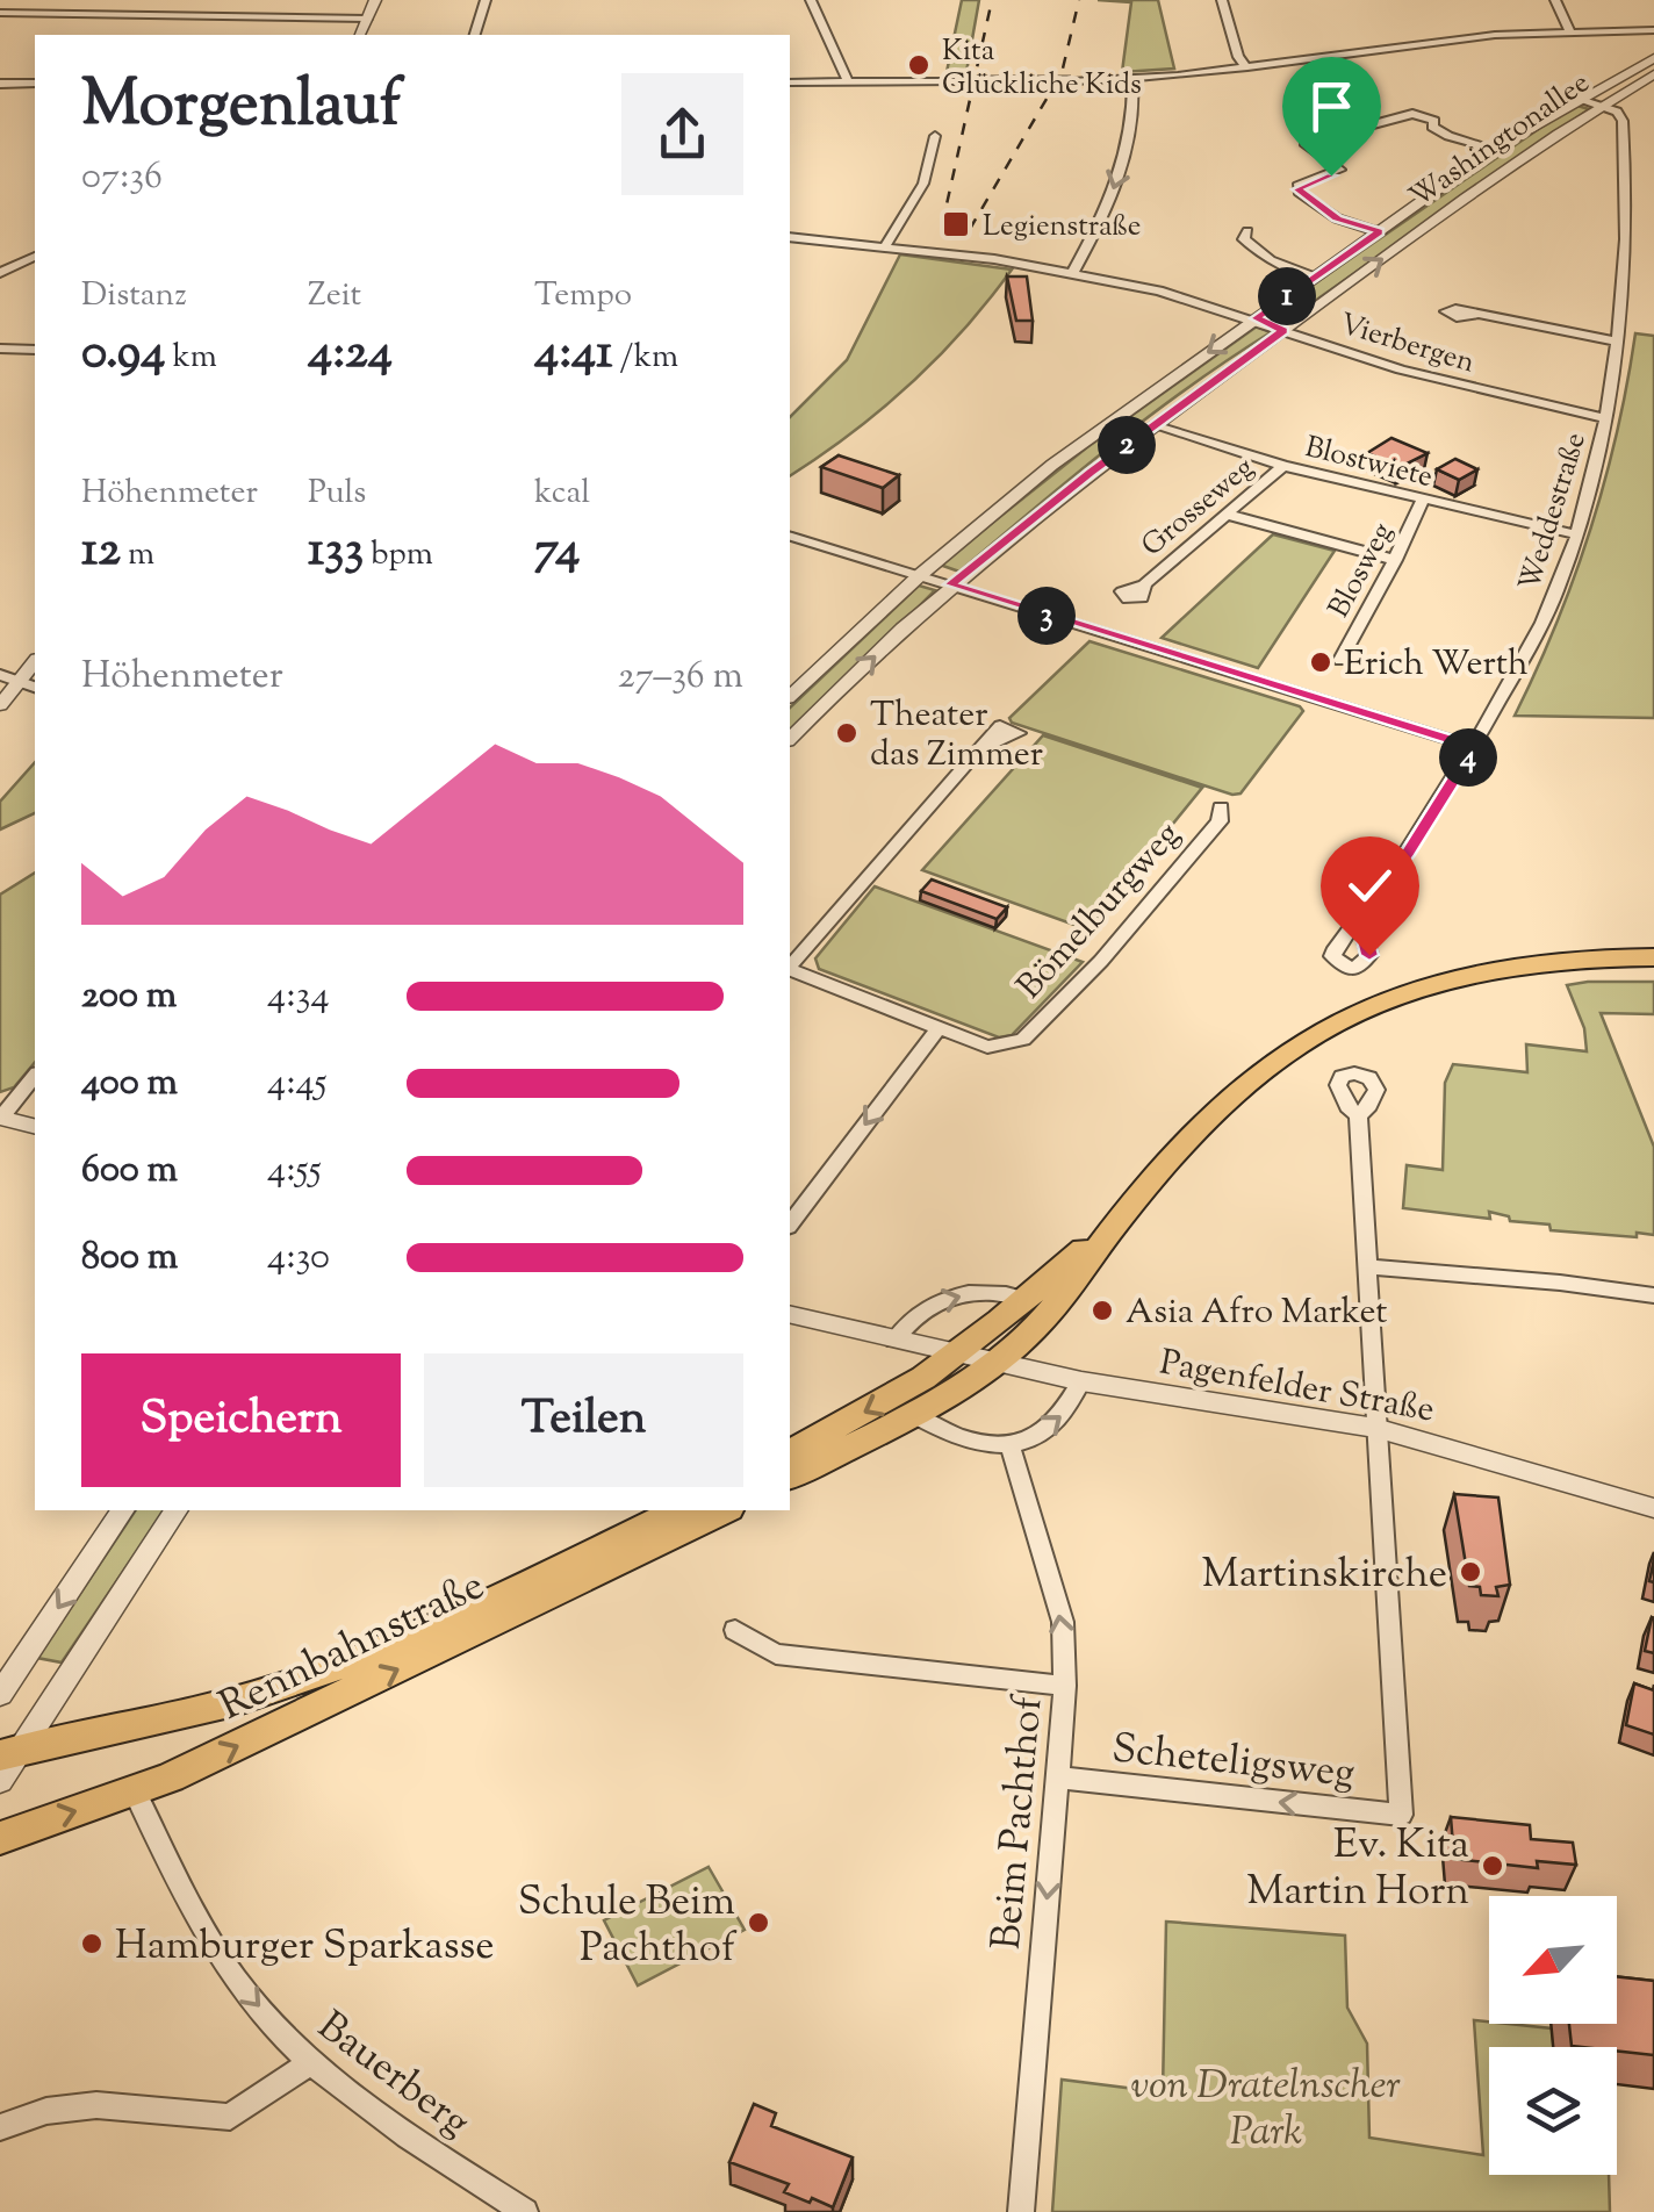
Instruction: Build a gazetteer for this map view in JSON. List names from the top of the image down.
{
  "streets": {
    "main road": ["Rennbahnstraße"],
    "street": [
      "Washingtonallee",
      "Vierbergen",
      "Blostwiete",
      "Grosseweg",
      "Weddestraße",
      "Blosweg",
      "Bömelburgweg",
      "Pagenfelder Straße",
      "Scheteligsweg",
      "Beim Pachthof",
      "Bauerberg"
    ]
  },
  "crossings": [
    ["Washingtonallee", "Vierbergen"],
    ["Washingtonallee", "Blostwiete"],
    ["Washingtonallee", "Weddestraße"],
    ["Vierbergen", "Weddestraße"],
    ["Blostwiete", "Grosseweg"],
    ["Blostwiete", "Weddestraße"],
    ["Blostwiete", "Blosweg"],
    ["Pagenfelder Straße", "Scheteligsweg"],
    ["Rennbahnstraße", "Bauerberg"],
    ["Scheteligsweg", "Beim Pachthof"]
  ],
  "one_way": ["Bauerberg"],
  "parks": ["von Dratelnscher Park"],
  "places": {
    "other": [
      "Kita Glückliche Kids",
      "Erich Werth",
      "Theater das Zimmer",
      "Asia Afro Market",
      "Martinskirche",
      "Ev. Kita Martin Horn",
      "Schule Beim Pachthof",
      "Hamburger Sparkasse"
    ],
    "transit": ["Legienstraße"]
  },
  "north": "bottom left",
  "page": {
    "heading": ["Morgenlauf", "07:36"],
    "stats": [
      ["Distanz", "0.94 km"],
      ["Zeit", "4:24"],
      ["Tempo", "4:41 /km"],
      ["Höhenmeter", "12 m"],
      ["Puls", "133 bpm"],
      ["kcal", "74"]
    ],
    "pins": [
      "1",
      "2",
      "3",
      "4"
    ],
    "chart": ["Höhenmeter", "27–36 m"],
    "list": [
      {
        "name": "200 m",
        "note": "4:34"
      },
      {
        "name": "400 m",
        "note": "4:45"
      },
      {
        "name": "600 m",
        "note": "4:55"
      },
      {
        "name": "800 m",
        "note": "4:30"
      }
    ],
    "buttons": ["Speichern", "Teilen"]
  }
}
